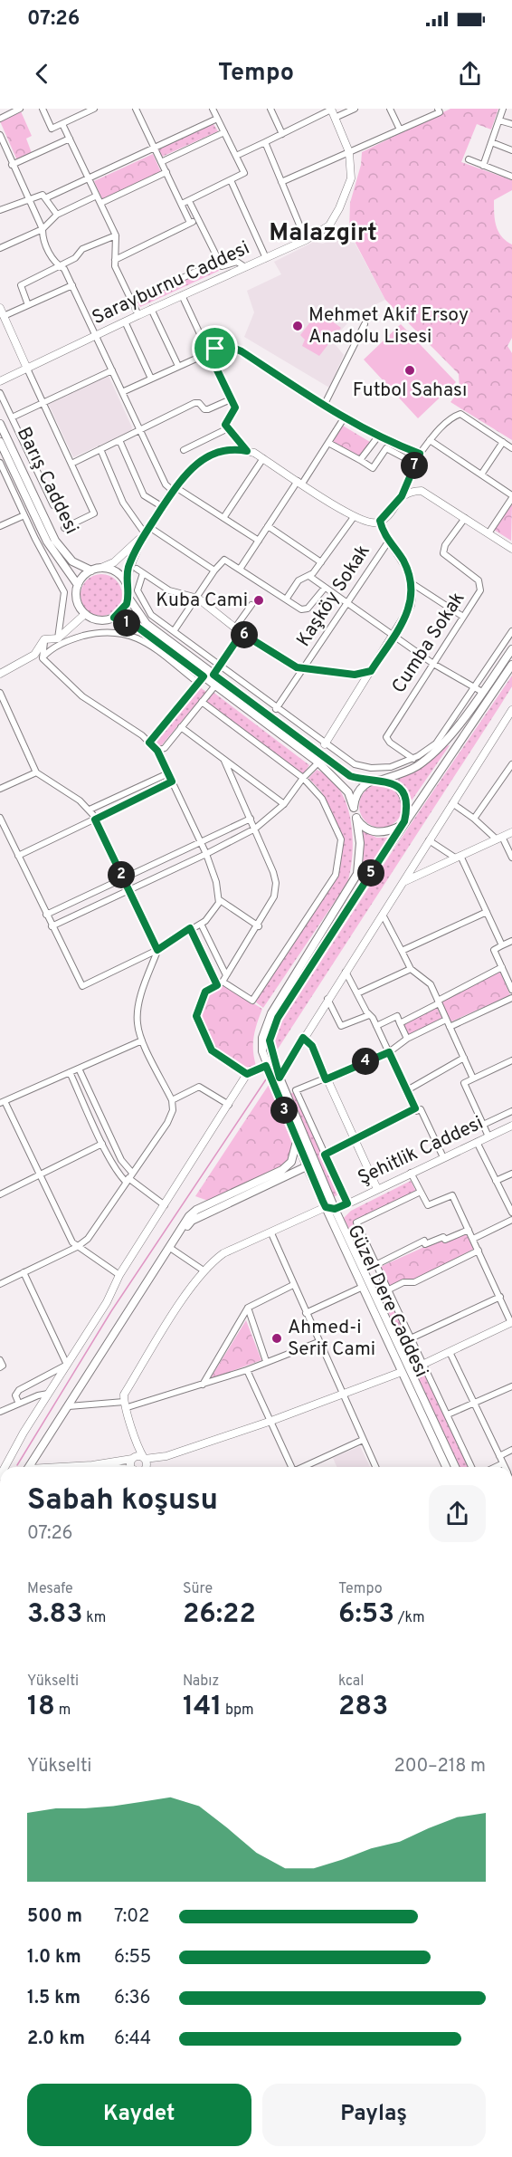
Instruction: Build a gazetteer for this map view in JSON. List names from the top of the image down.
{
  "streets": {
    "main road": ["Barış Caddesi", "Güzel Dere Caddesi"],
    "street": [
      "Sarayburnu Caddesi",
      "Kaşköy Sokak",
      "Cumba Sokak",
      "Şehitlik Caddesi"
    ]
  },
  "crossings": [
    ["Şehitlik Caddesi", "Güzel Dere Caddesi"]
  ],
  "districts": ["Malazgirt"],
  "places": [
    "Mehmet Akif Ersoy Anadolu Lisesi",
    "Futbol Sahası",
    "Kuba Cami",
    "Ahmed-i Serif Cami"
  ],
  "page": {
    "status": "07:26",
    "header": "Tempo",
    "pins": [
      "7",
      "1",
      "6",
      "5",
      "2",
      "4",
      "3"
    ],
    "heading": ["Sabah koşusu", "07:26"],
    "stats": [
      ["Mesafe", "3.83 km"],
      ["Süre", "26:22"],
      ["Tempo", "6:53 /km"],
      ["Yükselti", "18 m"],
      ["Nabız", "141 bpm"],
      ["kcal", "283"]
    ],
    "chart": ["Yükselti", "200–218 m"],
    "list": [
      {
        "name": "500 m",
        "note": "7:02"
      },
      {
        "name": "1.0 km",
        "note": "6:55"
      },
      {
        "name": "1.5 km",
        "note": "6:36"
      },
      {
        "name": "2.0 km",
        "note": "6:44"
      }
    ],
    "buttons": ["Kaydet", "Paylaş"]
  }
}
